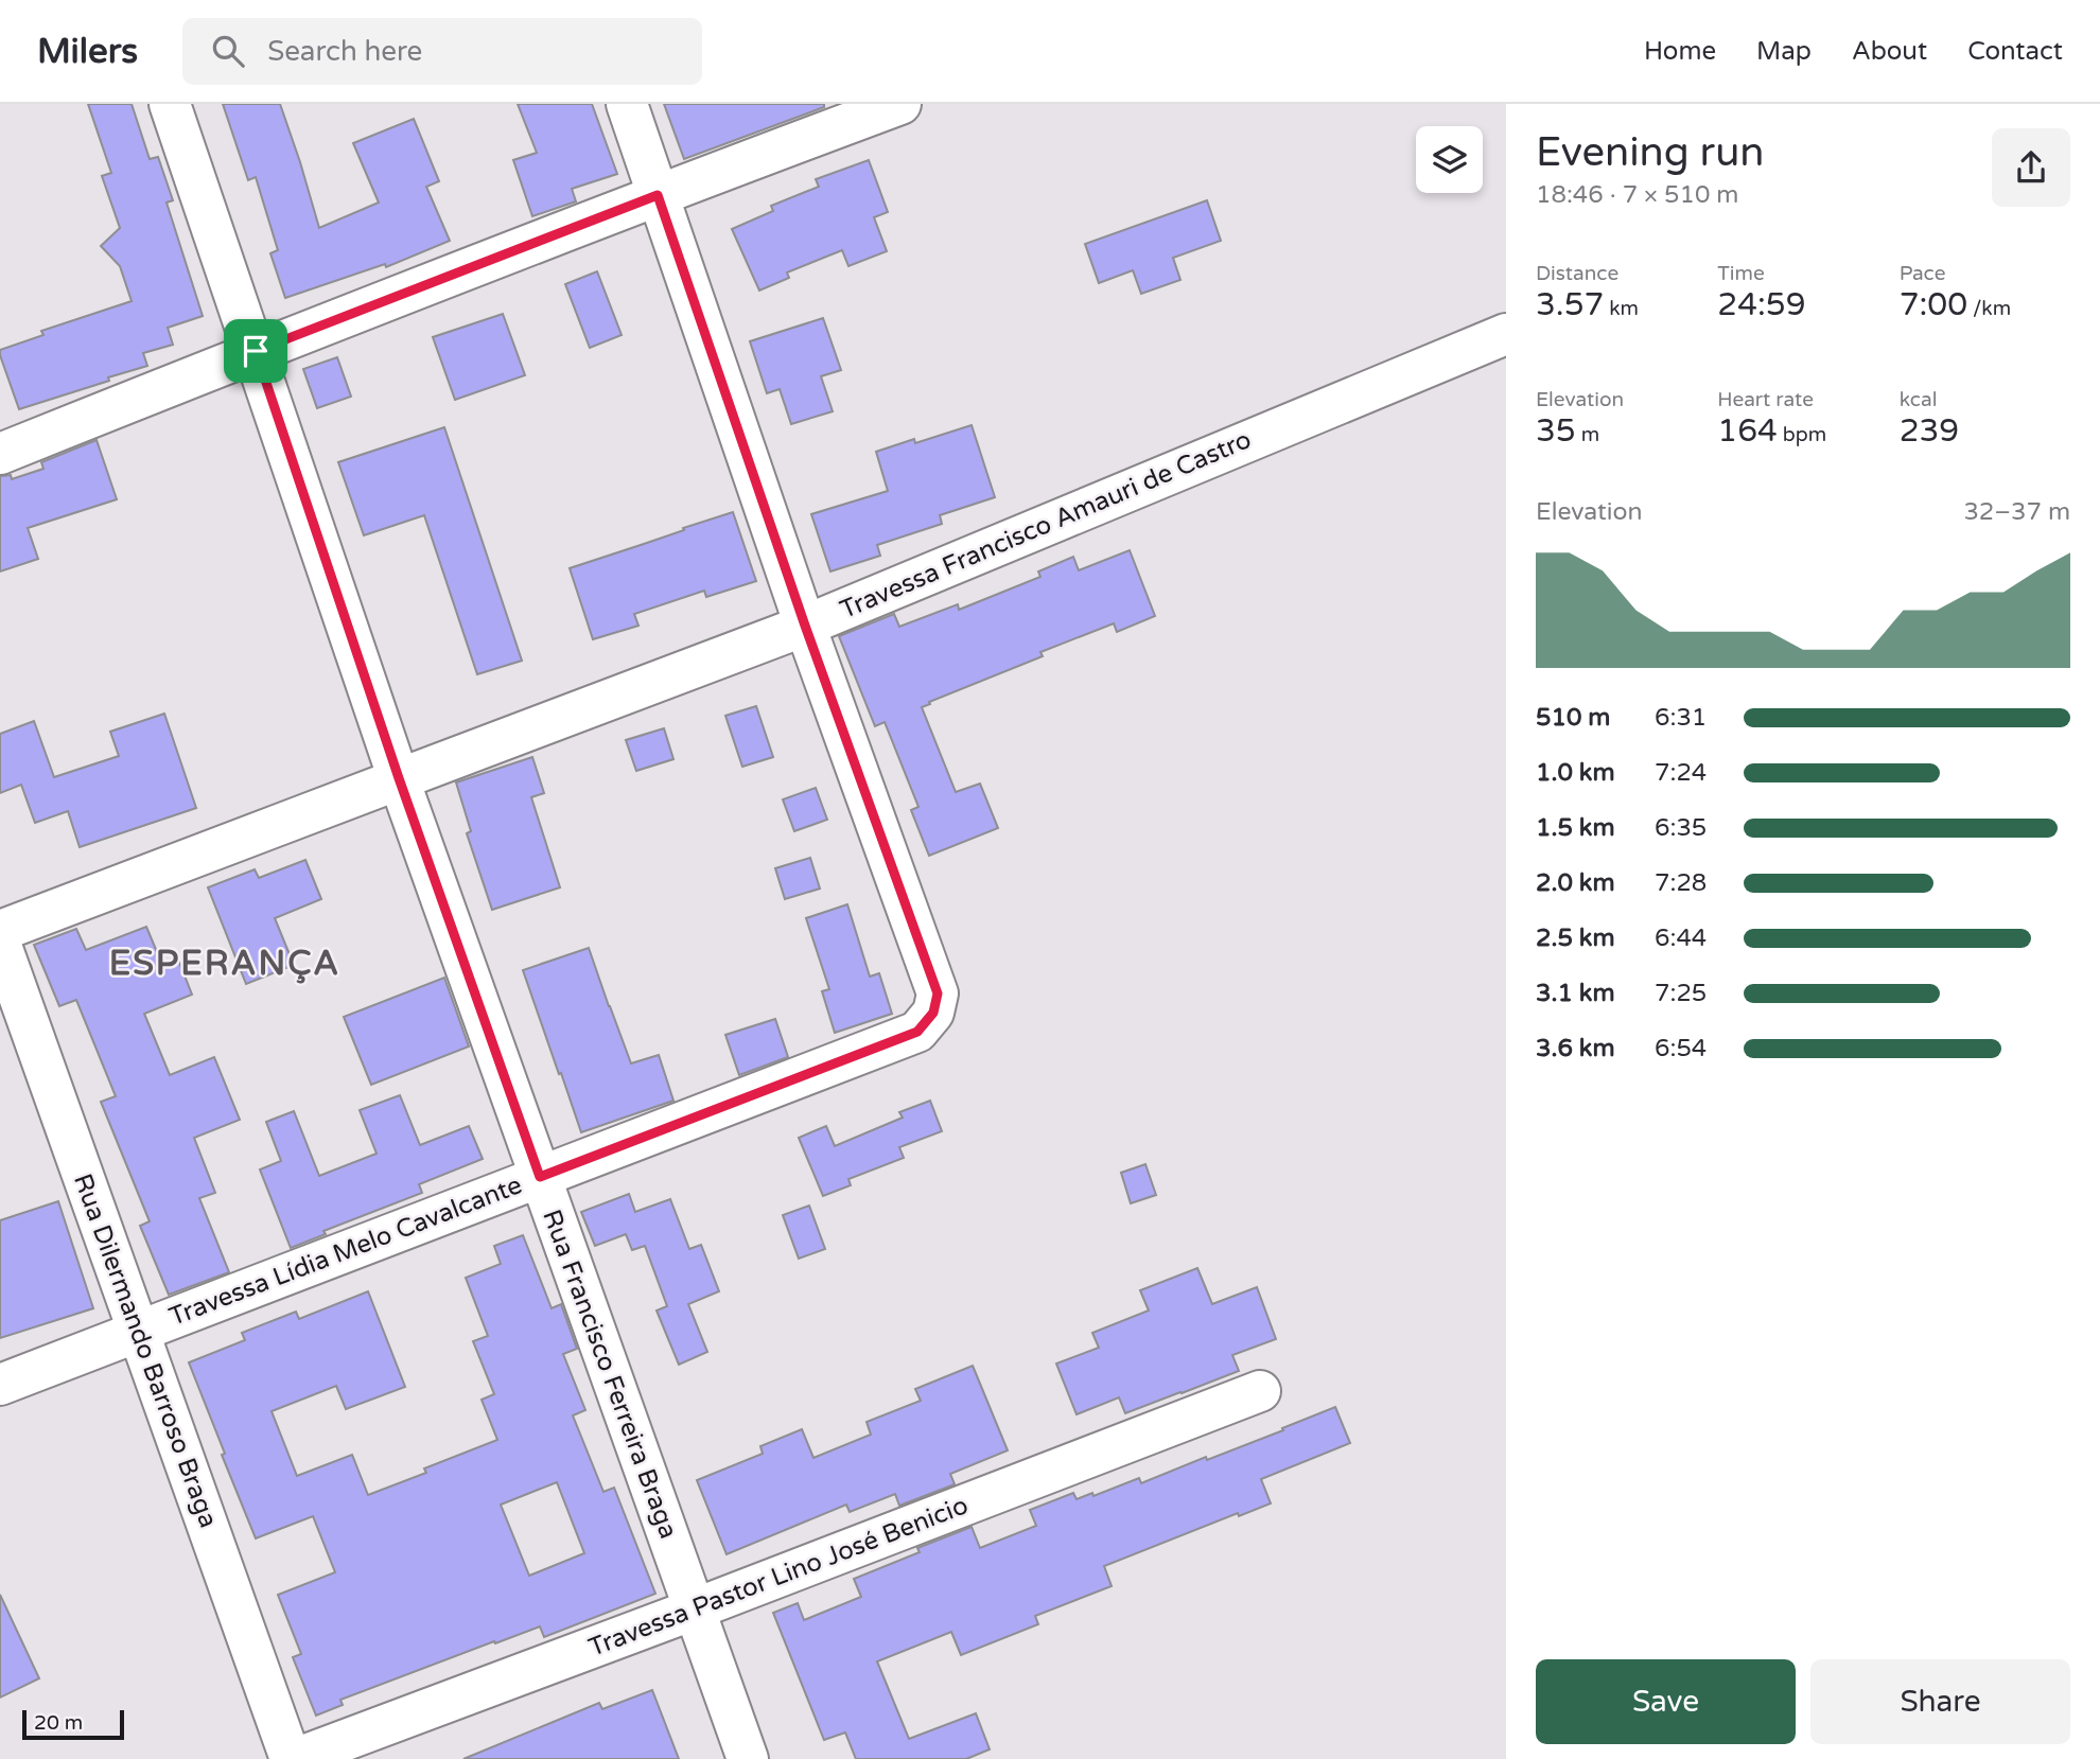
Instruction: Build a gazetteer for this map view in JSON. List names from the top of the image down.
{
  "streets": {
    "street": [
      "Travessa Francisco Amauri de Castro",
      "Travessa Lídia Melo Cavalcante",
      "Rua Dilermando Barroso Braga",
      "Rua Francisco Ferreira Braga",
      "Travessa Pastor Lino José Benicio"
    ]
  },
  "crossings": [
    ["Travessa Francisco Amauri de Castro", "Travessa Lídia Melo Cavalcante"],
    ["Travessa Francisco Amauri de Castro", "Rua Francisco Ferreira Braga"],
    ["Travessa Lídia Melo Cavalcante", "Rua Dilermando Barroso Braga"],
    ["Travessa Lídia Melo Cavalcante", "Rua Francisco Ferreira Braga"],
    ["Rua Dilermando Barroso Braga", "Travessa Pastor Lino José Benicio"],
    ["Rua Francisco Ferreira Braga", "Travessa Pastor Lino José Benicio"]
  ],
  "districts": ["ESPERANÇA"],
  "scale_bar": "20 m",
  "page": {
    "header": "Milers",
    "search": "Search here",
    "nav": [
      "Home",
      "Map",
      "About",
      "Contact"
    ],
    "heading": ["Evening run", "18:46 · 7 × 510 m"],
    "stats": [
      ["Distance", "3.57 km"],
      ["Time", "24:59"],
      ["Pace", "7:00 /km"],
      ["Elevation", "35 m"],
      ["Heart rate", "164 bpm"],
      ["kcal", "239"]
    ],
    "chart": ["Elevation", "32–37 m"],
    "list": [
      {
        "name": "510 m",
        "note": "6:31"
      },
      {
        "name": "1.0 km",
        "note": "7:24"
      },
      {
        "name": "1.5 km",
        "note": "6:35"
      },
      {
        "name": "2.0 km",
        "note": "7:28"
      },
      {
        "name": "2.5 km",
        "note": "6:44"
      },
      {
        "name": "3.1 km",
        "note": "7:25"
      },
      {
        "name": "3.6 km",
        "note": "6:54"
      }
    ],
    "buttons": ["Save", "Share"],
    "scale": "20 m"
  }
}
